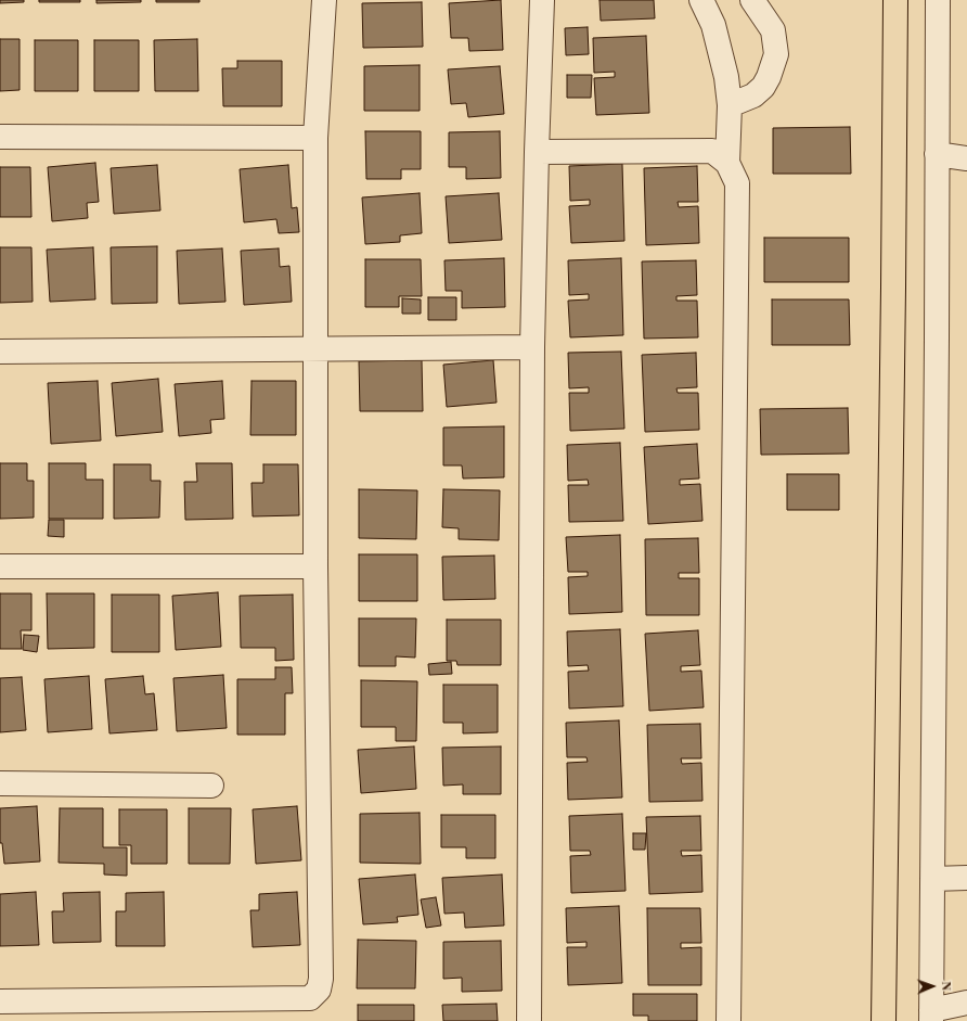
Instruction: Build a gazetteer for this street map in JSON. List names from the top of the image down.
{
  "north": "right"
}
